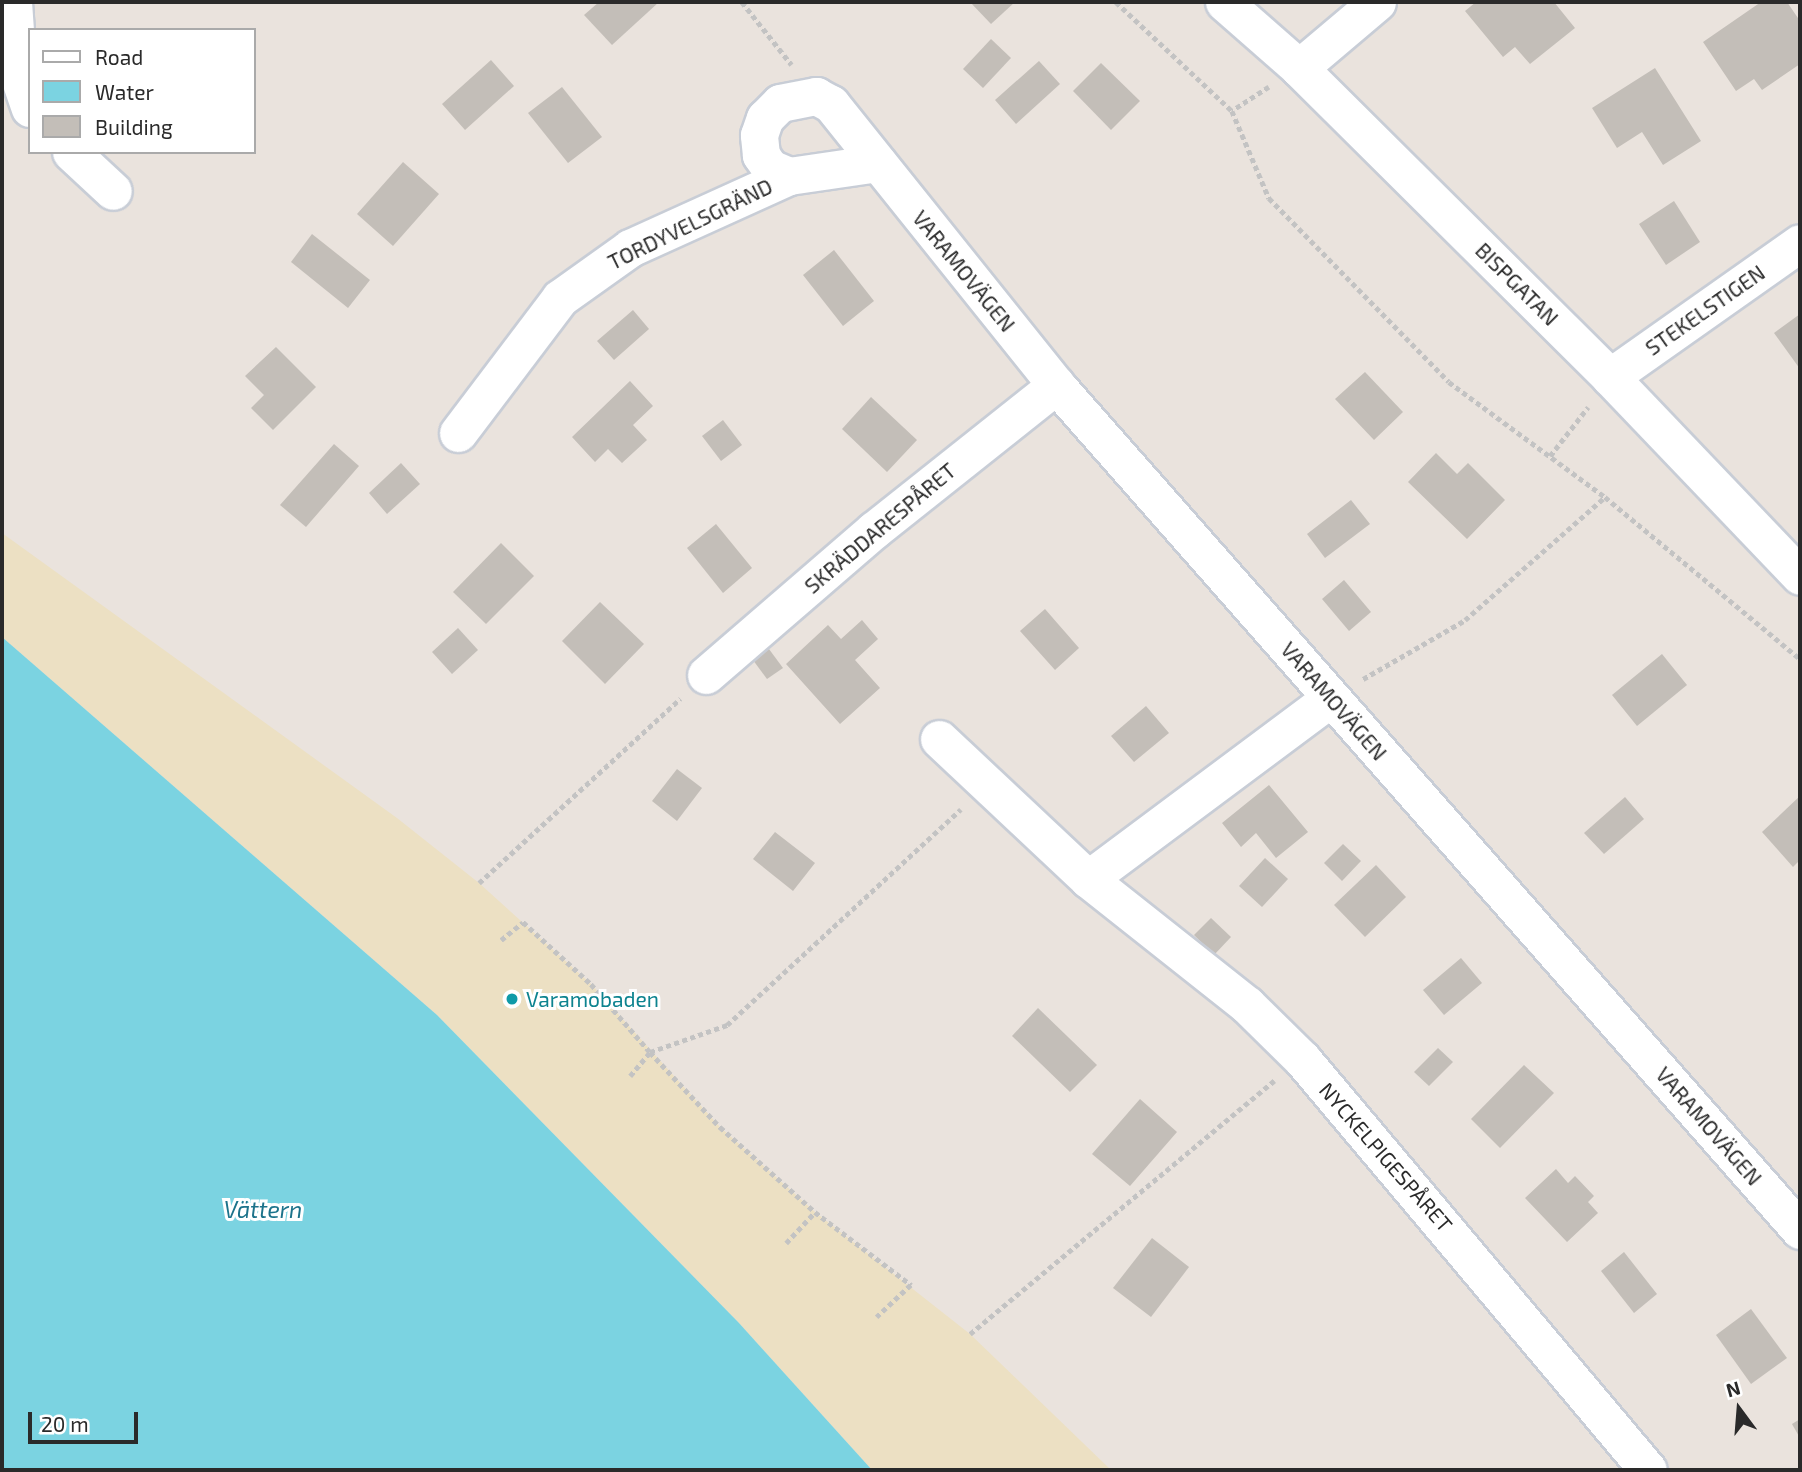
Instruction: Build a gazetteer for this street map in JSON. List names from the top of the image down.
{
  "streets": {
    "street": [
      "TORDYVELSGRÄND",
      "VARAMOVÄGEN",
      "BISPGATAN",
      "STEKELSTIGEN",
      "SKRÄDDARESPÅRET",
      "NYCKELPIGESPÅRET"
    ]
  },
  "crossings": [
    ["VARAMOVÄGEN", "SKRÄDDARESPÅRET"],
    ["BISPGATAN", "STEKELSTIGEN"]
  ],
  "water": ["Vättern"],
  "places": ["Varamobaden"],
  "legend": ["Road", "Water", "Building"],
  "scale_bar": "20 m",
  "north": "top"
}
